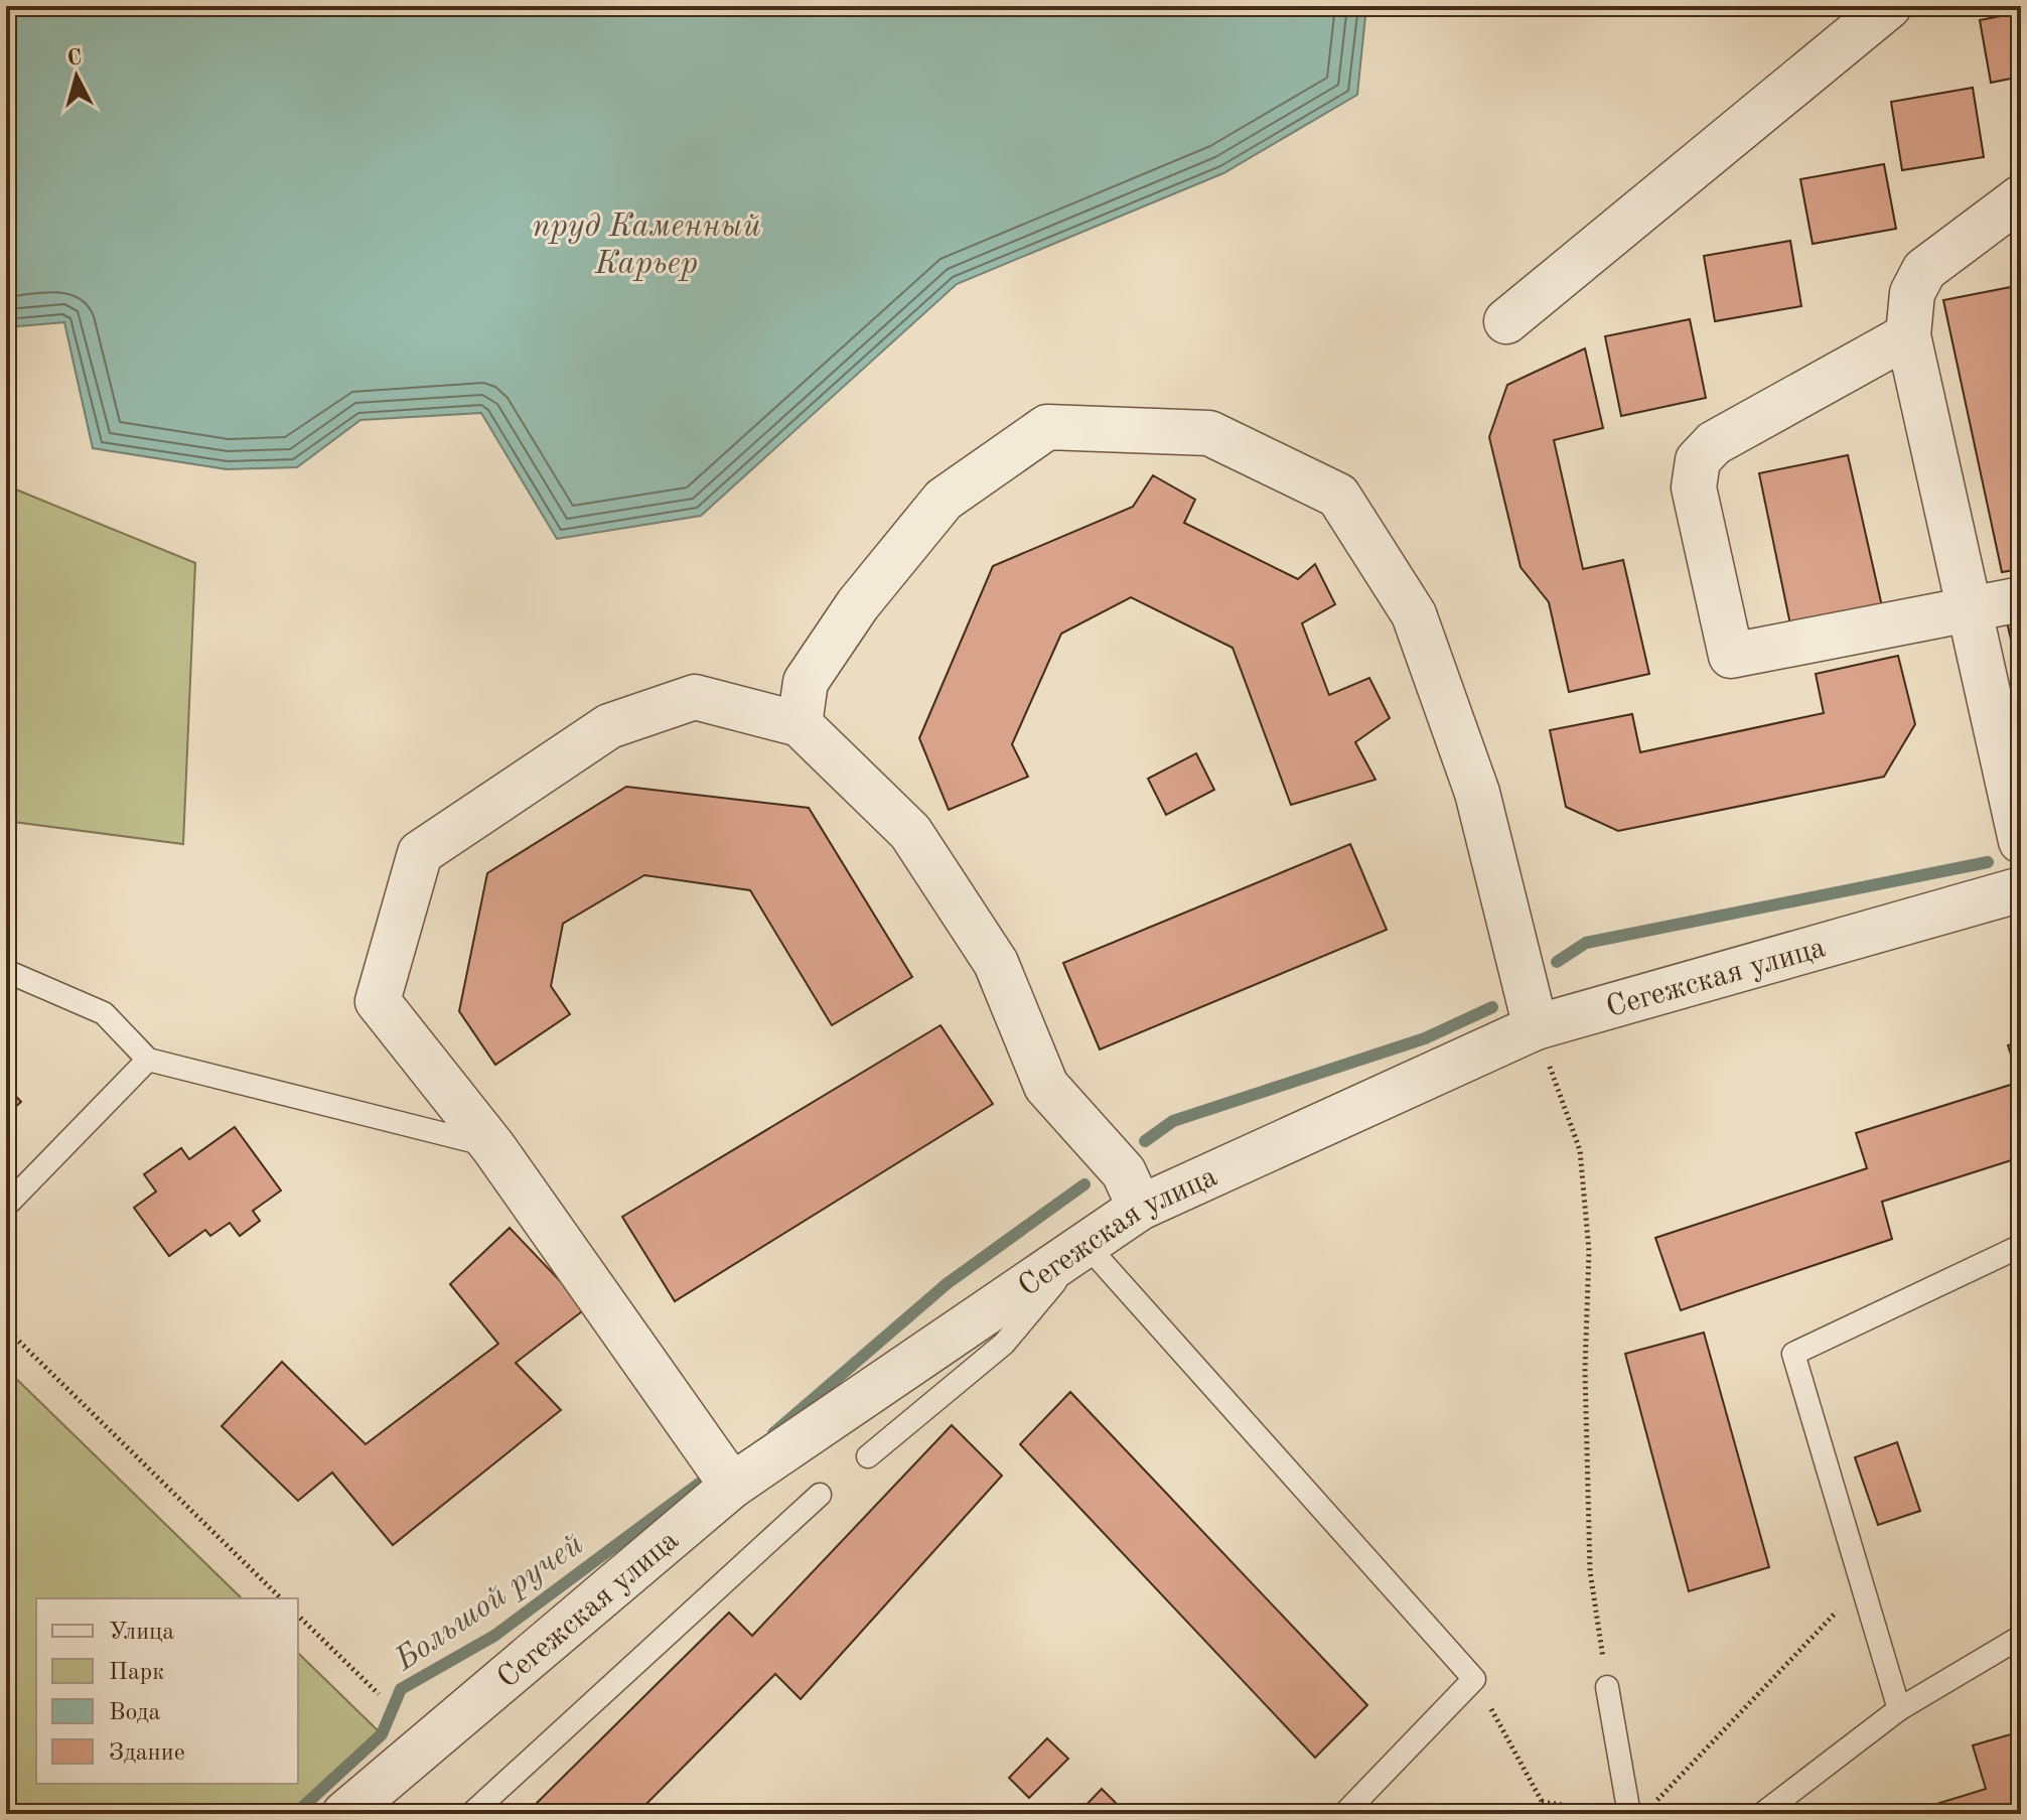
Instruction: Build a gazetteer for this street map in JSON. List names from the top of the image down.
{
  "streets": {
    "street": ["Сегежская улица"]
  },
  "water": ["пруд Каменный Карьер", "Большой ручей"],
  "legend": [
    "Улица",
    "Парк",
    "Вода",
    "Здание"
  ],
  "north": "top"
}
